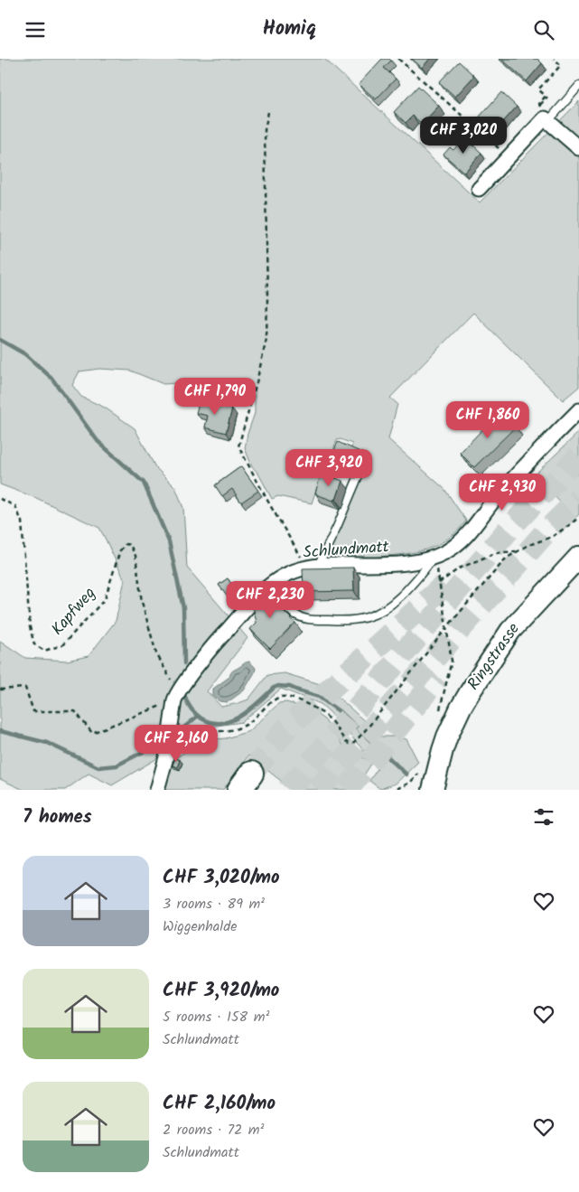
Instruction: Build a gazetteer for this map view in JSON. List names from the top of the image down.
{
  "streets": {
    "main road": ["Ringstrasse"],
    "street": ["Schlundmatt"],
    "path": ["Kapfweg"]
  },
  "crossings": [
    ["Schlundmatt", "Kapfweg"]
  ],
  "page": {
    "header": "Homiq",
    "price": [
      "CHF 3,020",
      "CHF 1,790",
      "CHF 1,860",
      "CHF 3,920",
      "CHF 2,930",
      "CHF 2,230",
      "CHF 2,160"
    ],
    "heading": "7 homes",
    "list": [
      {
        "name": "CHF 3,020/mo",
        "note": "3 rooms · 89 m² · Wiggenhalde"
      },
      {
        "name": "CHF 3,920/mo",
        "note": "5 rooms · 158 m² · Schlundmatt"
      },
      {
        "name": "CHF 2,160/mo",
        "note": "2 rooms · 72 m² · Schlundmatt"
      }
    ]
  }
}
